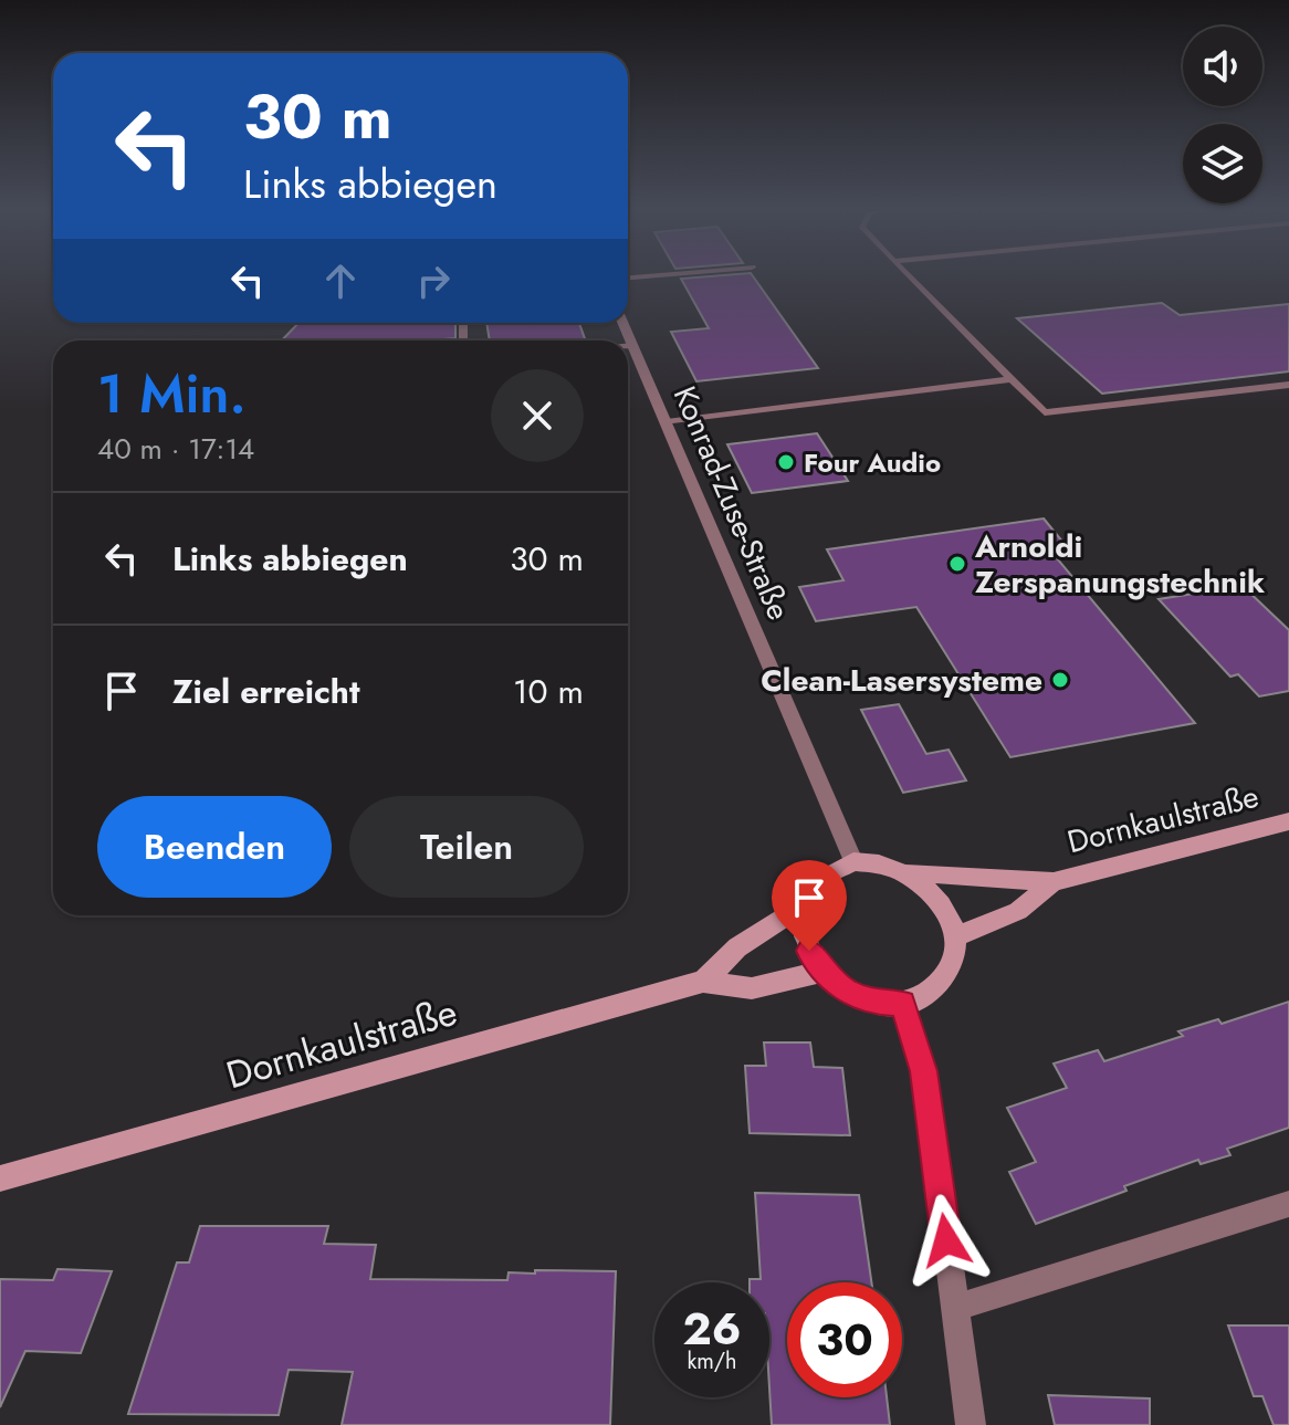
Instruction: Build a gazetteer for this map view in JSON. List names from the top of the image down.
{
  "streets": {
    "street": ["Konrad-Zuse-Straße", "Dornkaulstraße"]
  },
  "crossings": [
    ["Konrad-Zuse-Straße", "Dornkaulstraße"]
  ],
  "places": ["Four Audio", "Arnoldi Zerspanungstechnik", "Clean-Lasersysteme"],
  "page": {
    "turn": ["30 m", "Links abbiegen"],
    "heading": ["1 Min.", "40 m · 17:14"],
    "list": [
      {
        "name": "Links abbiegen",
        "value": "30 m"
      },
      {
        "name": "Ziel erreicht",
        "value": "10 m"
      }
    ],
    "buttons": ["Beenden", "Teilen"],
    "speed": "26 km/h",
    "limit": "30"
  }
}
